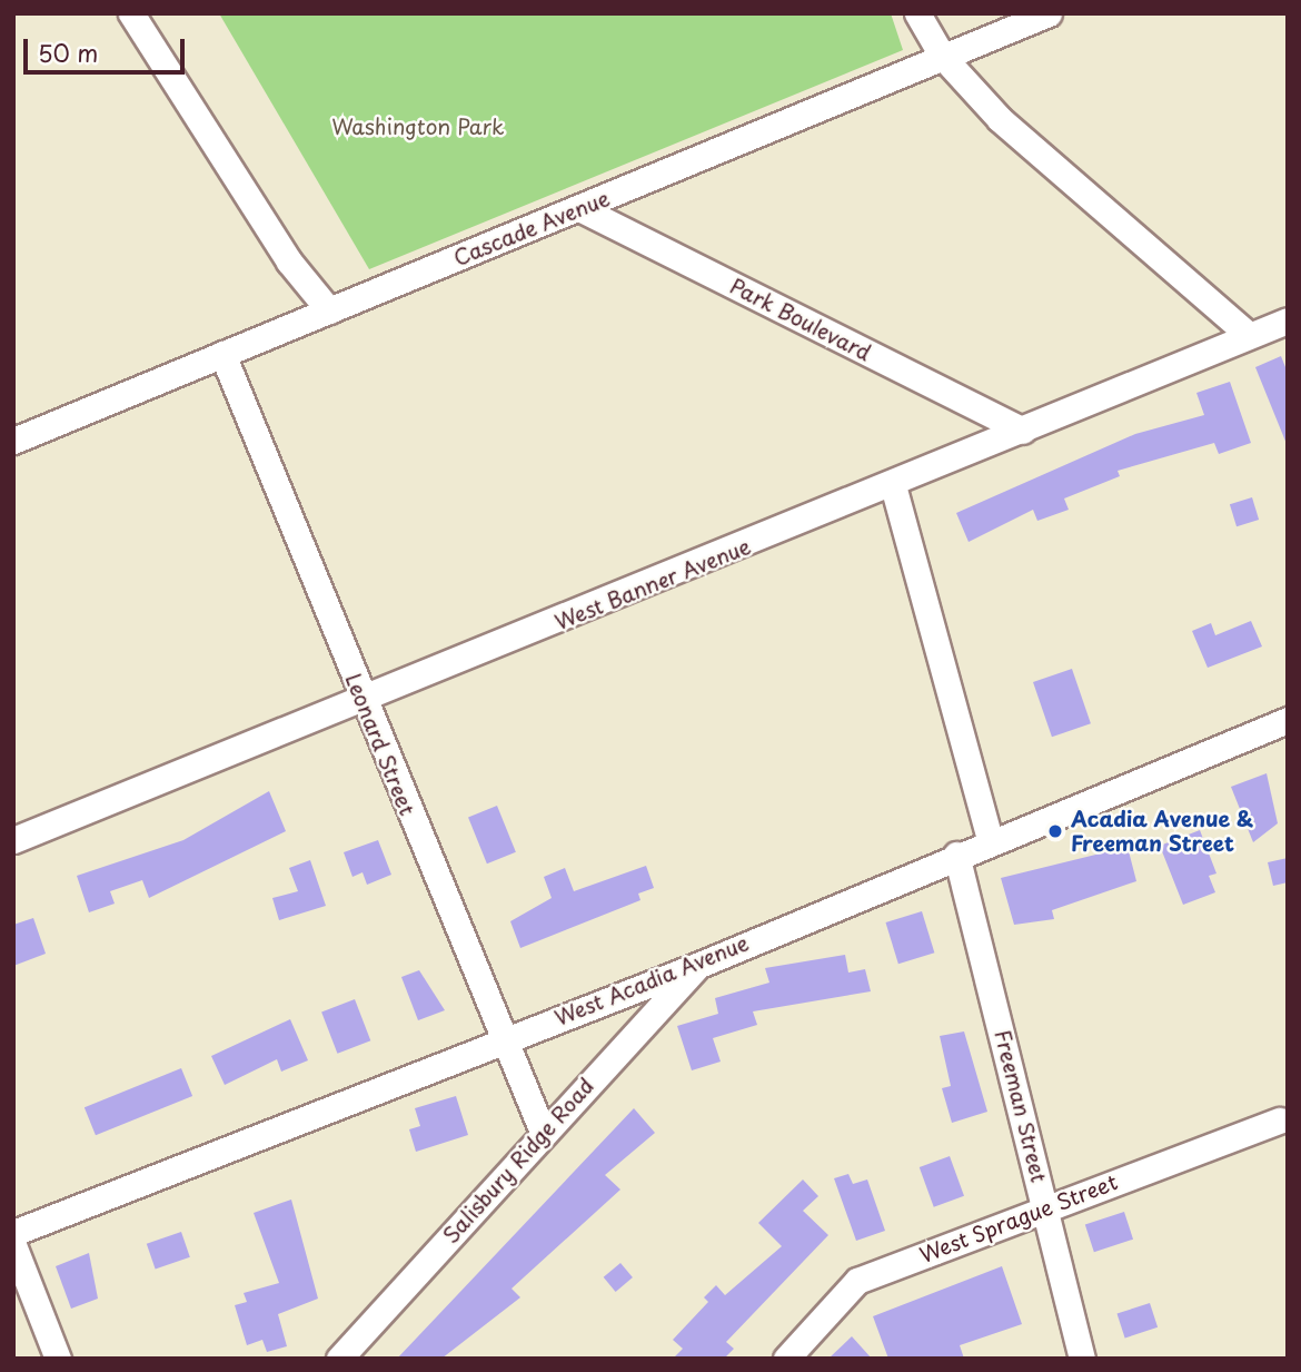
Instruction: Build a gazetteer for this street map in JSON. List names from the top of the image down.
{
  "streets": {
    "street": [
      "Cascade Avenue",
      "Park Boulevard",
      "West Banner Avenue",
      "Leonard Street",
      "West Acadia Avenue",
      "Freeman Street",
      "Salisbury Ridge Road",
      "West Sprague Street"
    ]
  },
  "crossings": [
    ["Cascade Avenue", "Park Boulevard"],
    ["Cascade Avenue", "Leonard Street"],
    ["Park Boulevard", "West Banner Avenue"],
    ["West Banner Avenue", "Leonard Street"],
    ["Leonard Street", "West Acadia Avenue"],
    ["Leonard Street", "Salisbury Ridge Road"],
    ["West Acadia Avenue", "Freeman Street"],
    ["West Acadia Avenue", "Salisbury Ridge Road"],
    ["Freeman Street", "West Sprague Street"]
  ],
  "parks": ["Washington Park"],
  "places": ["Acadia Avenue & Freeman Street"],
  "scale_bar": "50 m"
}
